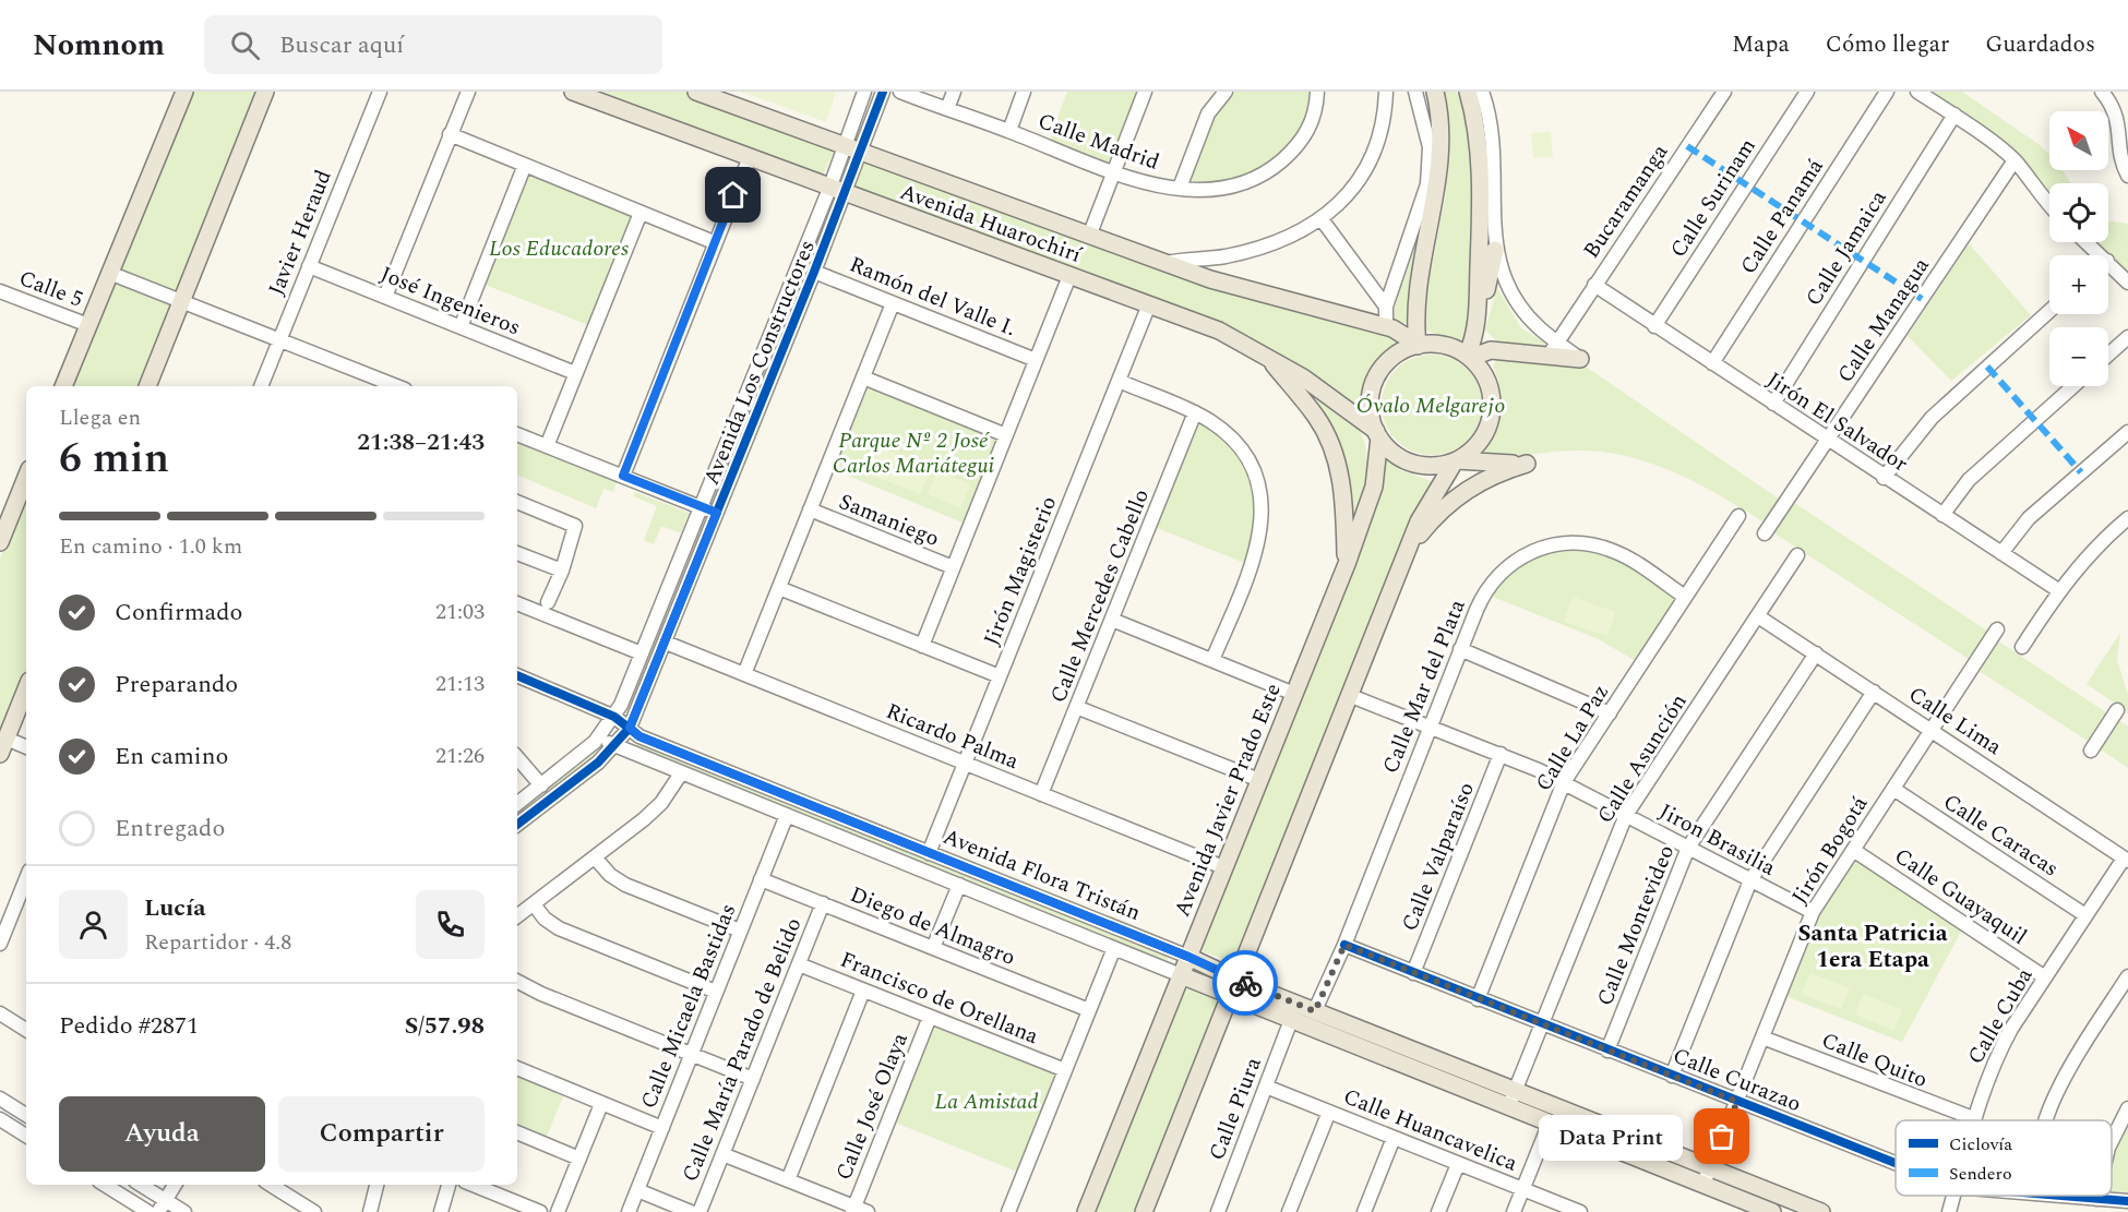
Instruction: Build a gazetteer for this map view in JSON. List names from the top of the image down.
{
  "streets": {
    "main road": ["Avenida Huarochirí", "Avenida Javier Prado Este", "Avenida Flora Tristán"],
    "street": [
      "Calle Madrid",
      "Calle Surinam",
      "Bucaramanga",
      "Calle Panamá",
      "Javier Heraud",
      "Calle Jamaica",
      "Calle 5",
      "Ramón del Valle I.",
      "José Ingenieros",
      "Calle Managua",
      "Avenida Los Constructores",
      "Jirón El Salvador",
      "Samaniego",
      "Jirón Magisterio",
      "Calle Mercedes Cabello",
      "Calle Mar del Plata",
      "Calle Lima",
      "Ricardo Palma",
      "Calle La Paz",
      "Calle Asunción",
      "Calle Caracas",
      "Jiron Brasilia",
      "Jirón Bogotá",
      "Calle Valparaíso",
      "Calle Guayaquil",
      "Diego de Almagro",
      "Calle Montevideo",
      "Francisco de Orellana",
      "Calle Micaela Bastidas",
      "Calle Cuba",
      "Calle María Parado de Belido",
      "Calle Quito",
      "Calle Curazao",
      "Calle José Olaya",
      "Calle Piura",
      "Calle Huancavelica"
    ]
  },
  "crossings": [
    ["Calle Surinam", "Jirón El Salvador"],
    ["Bucaramanga", "Jirón El Salvador"],
    ["Calle Panamá", "Jirón El Salvador"],
    ["Avenida Huarochirí", "Avenida Los Constructores"],
    ["Avenida Huarochirí", "Jirón Magisterio"],
    ["Avenida Huarochirí", "Avenida Javier Prado Este"],
    ["Javier Heraud", "José Ingenieros"],
    ["Calle Jamaica", "Jirón El Salvador"],
    ["Ramón del Valle I.", "Avenida Los Constructores"],
    ["Calle Managua", "Jirón El Salvador"],
    ["Avenida Los Constructores", "Ricardo Palma"],
    ["Avenida Los Constructores", "Avenida Flora Tristán"],
    ["Jirón Magisterio", "Ricardo Palma"],
    ["Jirón Magisterio", "Avenida Flora Tristán"],
    ["Calle Mercedes Cabello", "Ricardo Palma"],
    ["Calle Mar del Plata", "Calle La Paz"],
    ["Calle Mar del Plata", "Jiron Brasilia"],
    ["Calle Mar del Plata", "Avenida Flora Tristán"],
    ["Calle Mar del Plata", "Calle Curazao"],
    ["Calle Lima", "Calle Asunción"],
    ["Calle Lima", "Jirón Bogotá"],
    ["Calle Lima", "Calle Montevideo"],
    ["Calle Lima", "Calle Cuba"],
    ["Ricardo Palma", "Avenida Javier Prado Este"],
    ["Calle La Paz", "Jiron Brasilia"],
    ["Calle La Paz", "Calle Curazao"],
    ["Calle Asunción", "Jiron Brasilia"],
    ["Calle Asunción", "Avenida Flora Tristán"],
    ["Calle Asunción", "Calle Curazao"],
    ["Avenida Javier Prado Este", "Avenida Flora Tristán"],
    ["Calle Caracas", "Jirón Bogotá"],
    ["Calle Caracas", "Calle Cuba"],
    ["Jiron Brasilia", "Jirón Bogotá"],
    ["Jiron Brasilia", "Calle Valparaíso"],
    ["Jiron Brasilia", "Calle Montevideo"],
    ["Jirón Bogotá", "Avenida Flora Tristán"],
    ["Jirón Bogotá", "Calle Guayaquil"],
    ["Jirón Bogotá", "Calle Quito"],
    ["Jirón Bogotá", "Calle Curazao"],
    ["Calle Valparaíso", "Calle Curazao"],
    ["Avenida Flora Tristán", "Calle Micaela Bastidas"],
    ["Avenida Flora Tristán", "Calle Piura"],
    ["Calle Guayaquil", "Calle Cuba"],
    ["Diego de Almagro", "Calle Micaela Bastidas"],
    ["Diego de Almagro", "Calle María Parado de Belido"],
    ["Calle Montevideo", "Calle Curazao"],
    ["Francisco de Orellana", "Calle María Parado de Belido"],
    ["Francisco de Orellana", "Calle José Olaya"],
    ["Calle Cuba", "Calle Quito"],
    ["Calle Piura", "Calle Huancavelica"]
  ],
  "districts": ["Santa Patricia 1era Etapa"],
  "parks": [
    "Los Educadores",
    "Óvalo Melgarejo",
    "Parque Nº 2 José Carlos Mariátegui",
    "La Amistad"
  ],
  "places": ["Data Print"],
  "legend": ["Ciclovía", "Sendero"],
  "north": "top left",
  "page": {
    "header": "Nomnom",
    "search": "Buscar aquí",
    "nav": ["Mapa", "Cómo llegar", "Guardados"],
    "map_buttons": ["+", "−"],
    "heading": ["6 min", "Llega en", "21:38–21:43"],
    "panel": [
      "Lucía",
      "Repartidor · 4.8",
      "Pedido #2871",
      "S/57.98"
    ],
    "bar": "En camino · 1.0 km",
    "list": [
      ["Confirmado", "21:03"],
      ["Preparando", "21:13"],
      ["En camino", "21:26"],
      "Entregado"
    ],
    "buttons": ["Ayuda", "Compartir"],
    "bubble": "Data Print"
  }
}
